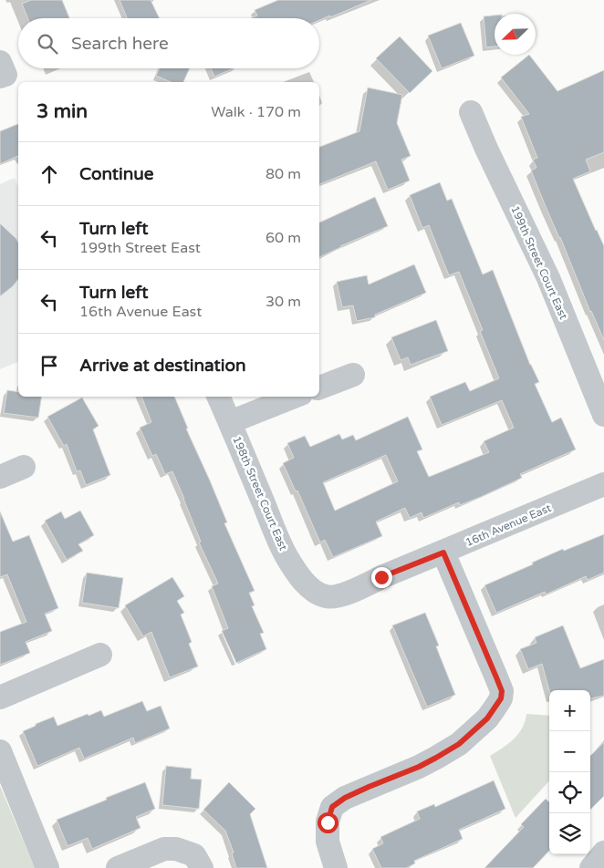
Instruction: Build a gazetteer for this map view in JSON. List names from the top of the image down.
{
  "streets": {
    "street": ["199th Street Court East", "198th Street Court East", "16th Avenue East"]
  },
  "crossings": [
    ["198th Street Court East", "16th Avenue East"]
  ],
  "north": "bottom left",
  "page": {
    "search": "Search here",
    "heading": ["3 min", "Walk · 170 m"],
    "list": [
      ["Continue", "80 m"],
      ["Turn left", "199th Street East", "60 m"],
      ["Turn left", "16th Avenue East", "30 m"],
      "Arrive at destination"
    ],
    "map_buttons": ["+", "−"]
  }
}
